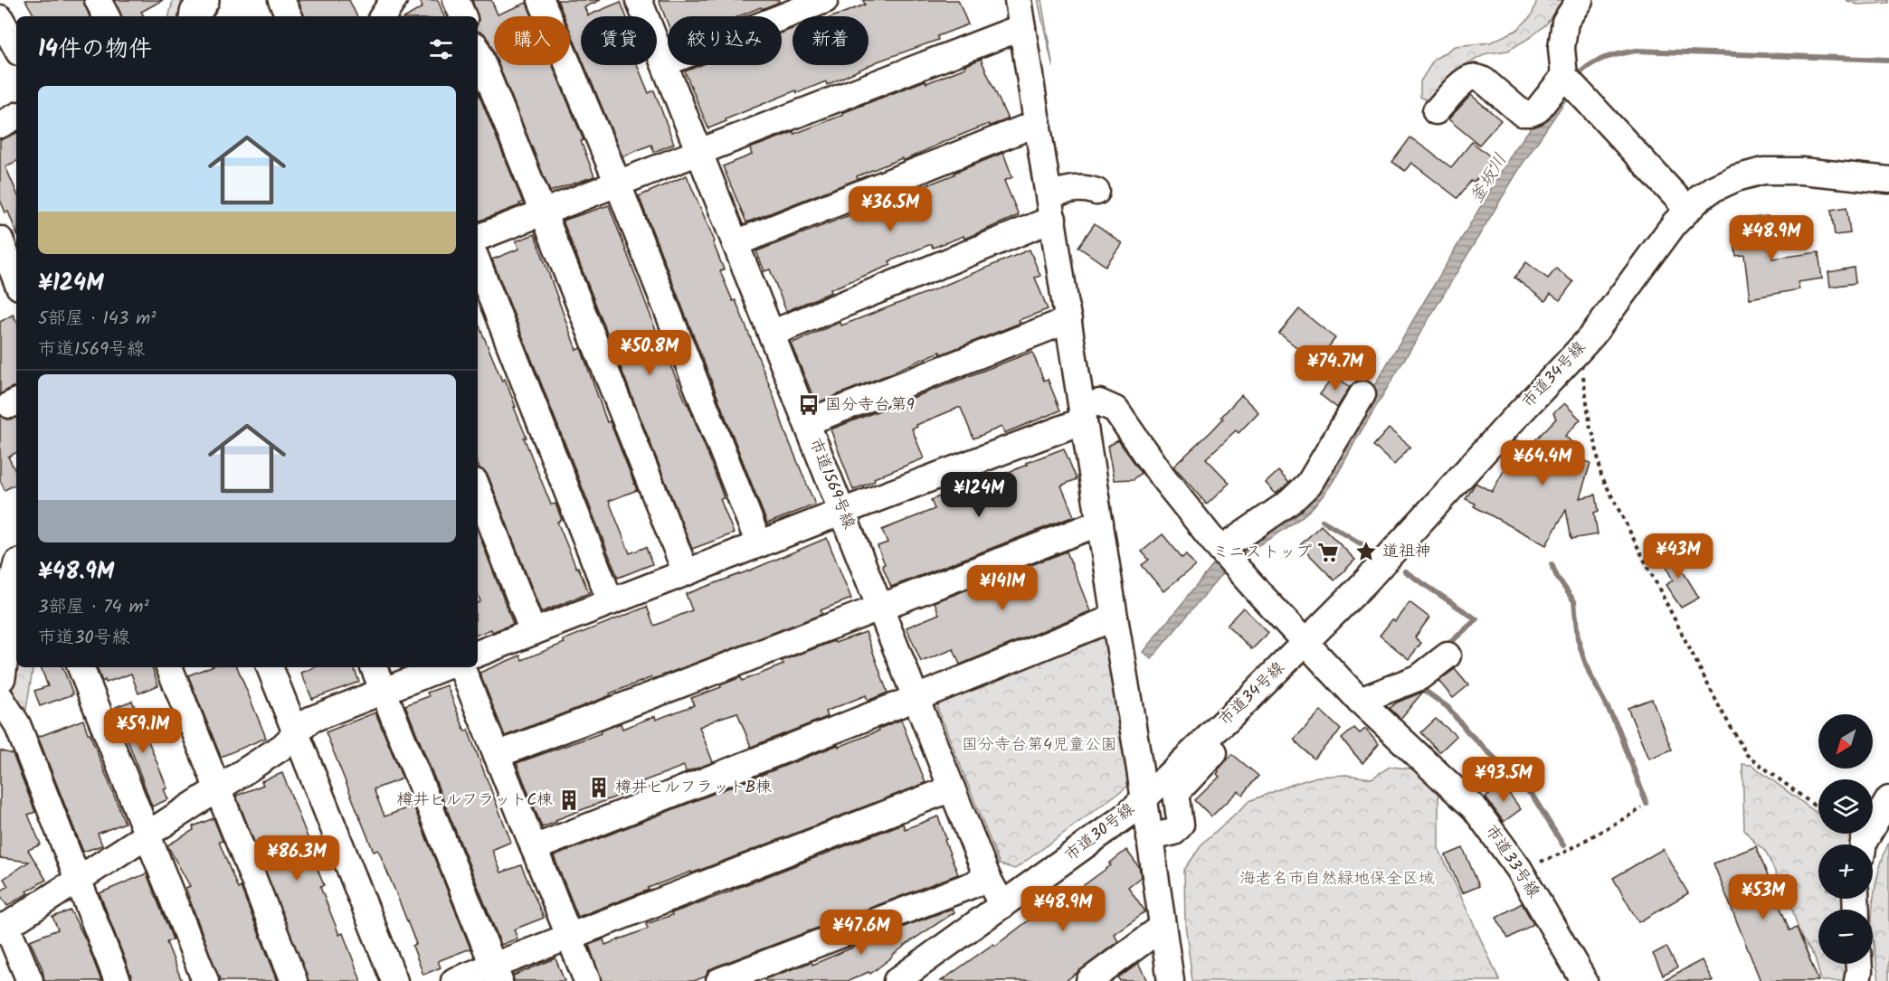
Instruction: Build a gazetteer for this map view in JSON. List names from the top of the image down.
{
  "streets": {
    "street": [
      "市道34号線",
      "市道1569号線",
      "市道30号線",
      "市道33号線"
    ]
  },
  "crossings": [
    ["市道34号線", "市道30号線"],
    ["市道34号線", "市道33号線"],
    ["市道1569号線", "市道30号線"],
    ["市道1569号線", "市道33号線"]
  ],
  "water": ["釜坂川"],
  "parks": ["国分寺台第4児童公園", "海老名市自然緑地保全区域"],
  "places": {
    "bus stop": ["国分寺台第9"],
    "place": ["道祖神"],
    "supermarket": ["ミニストップ"],
    "building": ["樽井ヒルフラットB棟", "樽井ヒルフラットC棟"]
  },
  "north": "bottom left",
  "page": {
    "chip": [
      "購入",
      "賃貸",
      "絞り込み",
      "新着"
    ],
    "heading": "14件の物件",
    "list": [
      {
        "name": "¥124M",
        "note": "5部屋 · 143 m² · 市道1569号線"
      },
      {
        "name": "¥48.9M",
        "note": "3部屋 · 74 m² · 市道30号線"
      }
    ],
    "price": [
      "¥36.5M",
      "¥48.9M",
      "¥50.8M",
      "¥74.7M",
      "¥64.4M",
      "¥124M",
      "¥43M",
      "¥141M",
      "¥59.1M",
      "¥93.5M",
      "¥86.3M",
      "¥53M",
      "¥48.9M",
      "¥47.6M"
    ],
    "map_buttons": ["+", "−"]
  }
}
